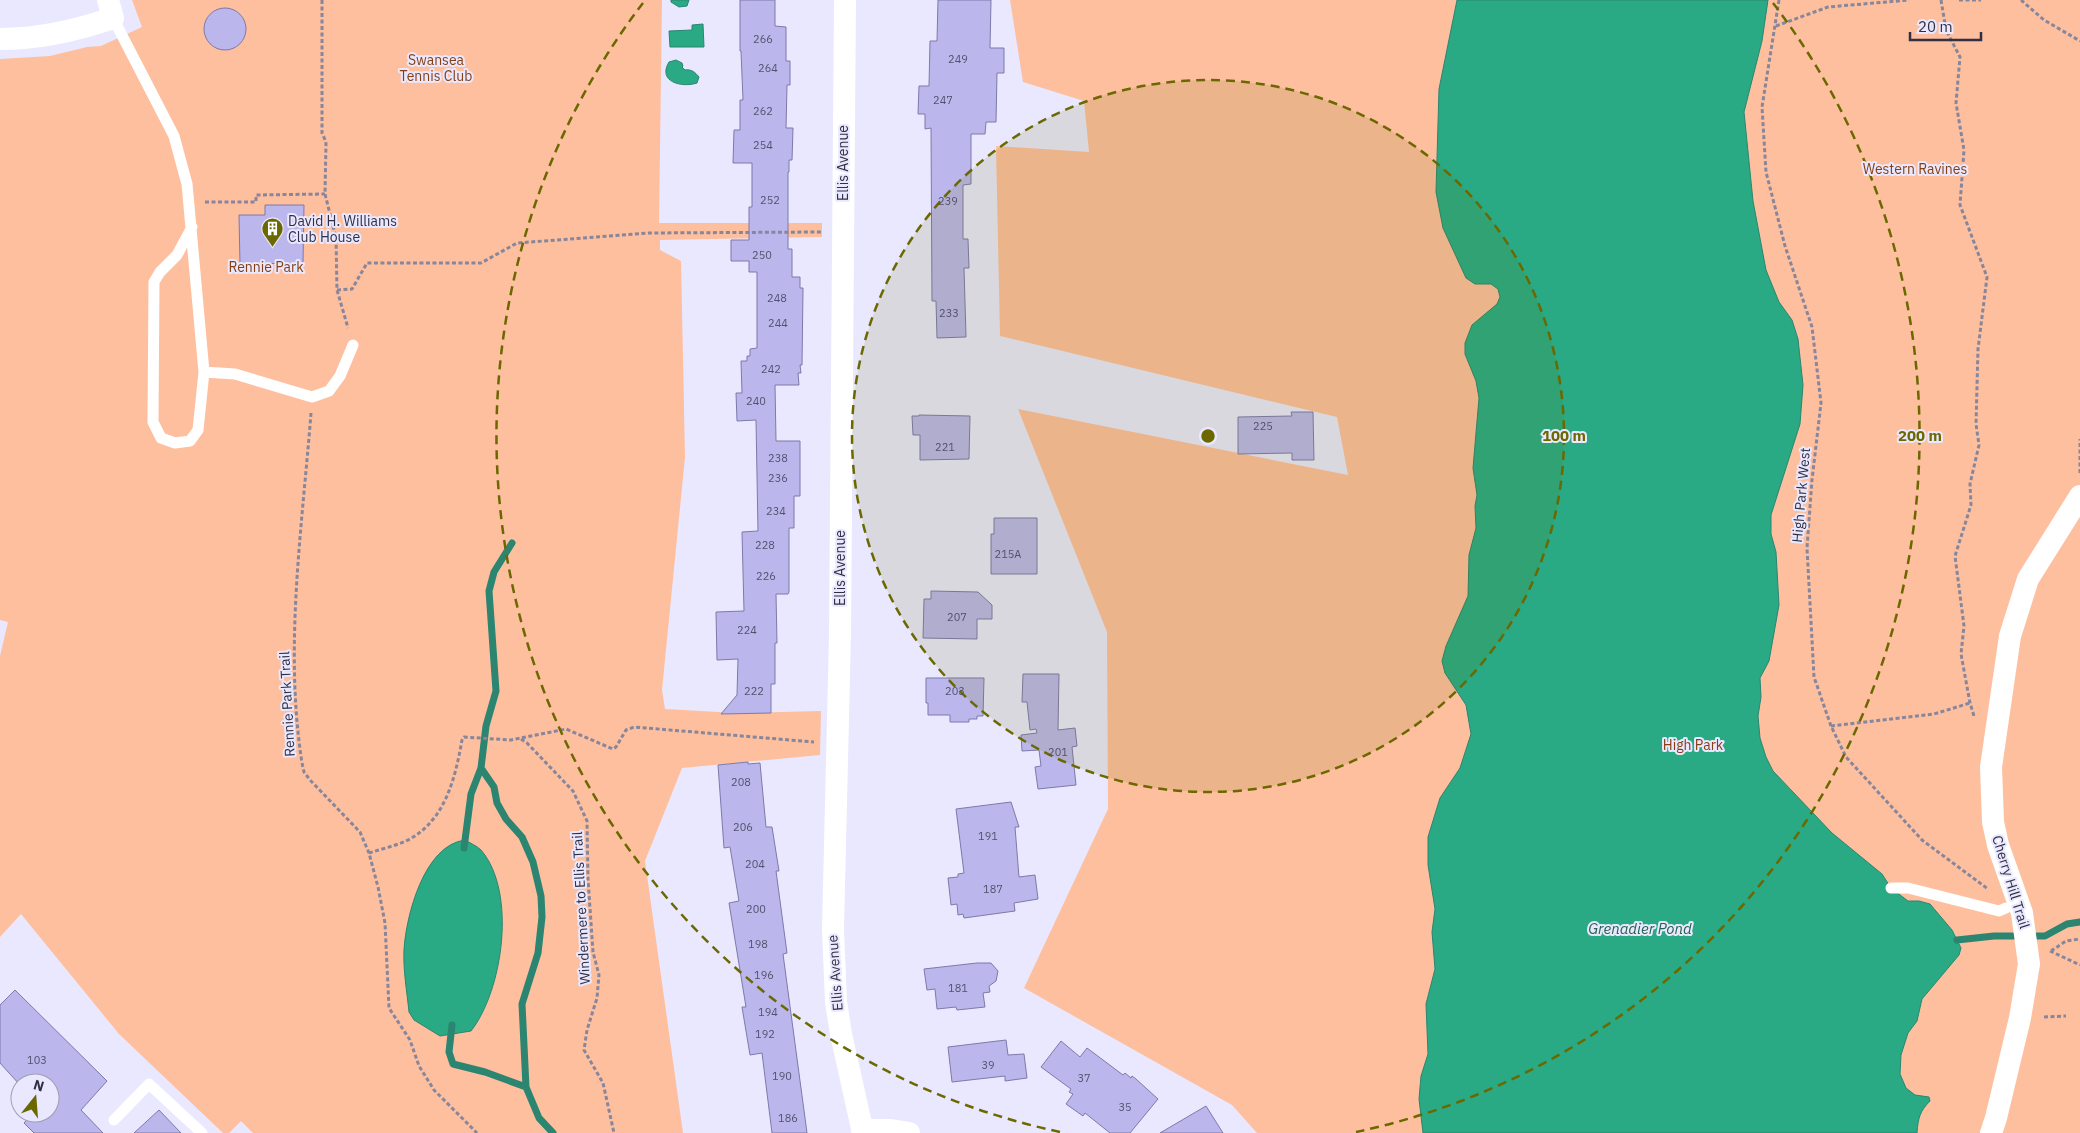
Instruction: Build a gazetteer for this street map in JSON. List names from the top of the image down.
{
  "streets": {
    "street": ["Ellis Avenue", "Cherry Hill Trail"],
    "path": ["High Park West", "Rennie Park Trail", "Windermere to Ellis Trail"]
  },
  "water": ["Grenadier Pond"],
  "parks": [
    "Swansea Tennis Club",
    "Western Ravines",
    "Rennie Park",
    "High Park"
  ],
  "places": {
    "building": ["David H. Williams Club House"]
  },
  "house_numbers": [
    "266",
    "249",
    "264",
    "247",
    "262",
    "254",
    "252",
    "239",
    "250",
    "248",
    "233",
    "244",
    "242",
    "240",
    "225",
    "221",
    "238",
    "236",
    "234",
    "228",
    "215A",
    "226",
    "207",
    "224",
    "222",
    "203",
    "201",
    "208",
    "206",
    "191",
    "204",
    "187",
    "200",
    "198",
    "196",
    "181",
    "194",
    "192",
    "103",
    "39",
    "190",
    "37",
    "35",
    "186"
  ],
  "scale_bar": "20 m",
  "north": "top",
  "rings": ["100 m", "200 m"]
}
